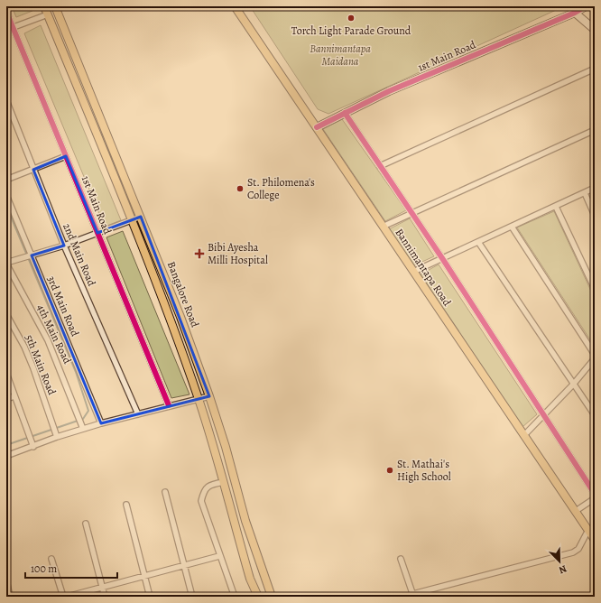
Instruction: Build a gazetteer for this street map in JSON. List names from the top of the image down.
{
  "streets": {
    "main road": ["Bannimantapa Road", "Bangalore Road"],
    "street": [
      "1st Main Road",
      "2nd Main Road",
      "3rd Main Road",
      "4th Main Road",
      "5th Main Road"
    ]
  },
  "crossings": [
    ["1st Main Road", "Bannimantapa Road"]
  ],
  "parks": ["Bannimantapa Maidana"],
  "places": {
    "other": ["Torch Light Parade Ground", "St. Philomena's College", "St. Mathai's High School"],
    "health": ["Bibi Ayesha Milli Hospital"]
  },
  "scale_bar": "100 m",
  "north": "bottom right"
}
